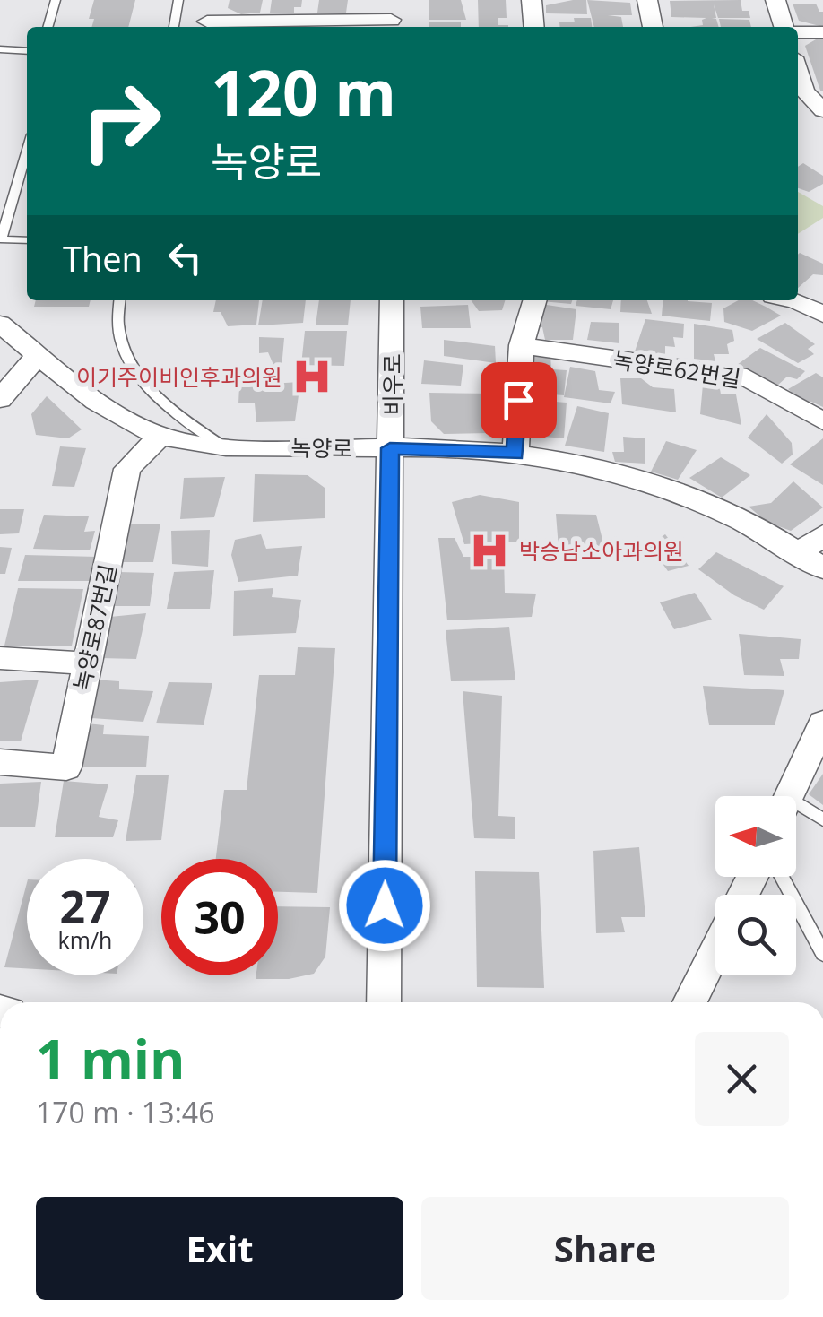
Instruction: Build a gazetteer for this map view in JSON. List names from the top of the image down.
{
  "streets": {
    "street": [
      "녹양로62번길",
      "비우로",
      "녹양로",
      "녹양로87번길"
    ]
  },
  "crossings": [
    ["비우로", "녹양로"],
    ["녹양로", "녹양로87번길"]
  ],
  "places": {
    "hospital": ["이기주이비인후과의원", "박승남소아과의원"]
  },
  "north": "left",
  "page": {
    "turn": ["120 m", "녹양로"],
    "then": "Then",
    "speed": "27 km/h",
    "limit": "30",
    "heading": ["1 min", "170 m · 13:46"],
    "buttons": ["Exit", "Share"]
  }
}
